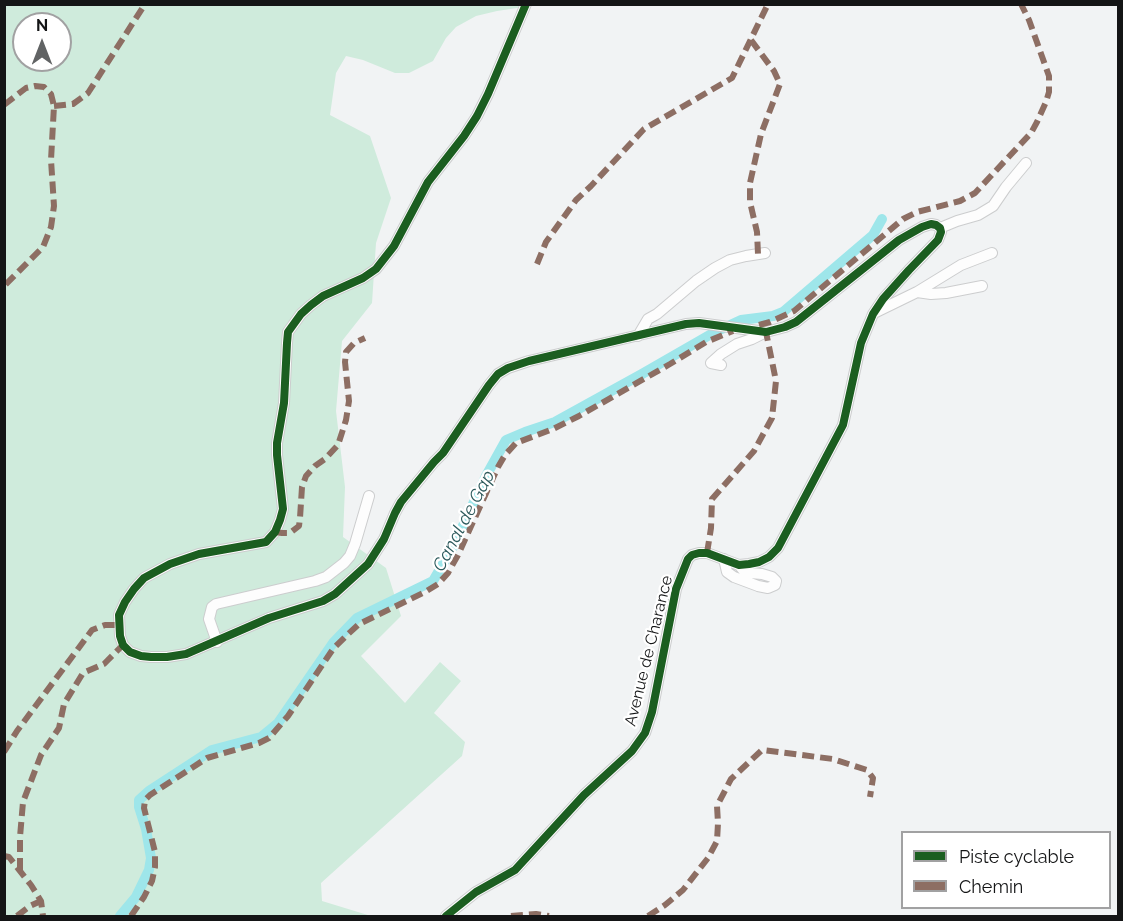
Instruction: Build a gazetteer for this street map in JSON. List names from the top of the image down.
{
  "streets": {
    "street": ["Avenue de Charance"]
  },
  "water": ["Canal de Gap"],
  "legend": ["Piste cyclable", "Chemin"],
  "north": "top"
}
